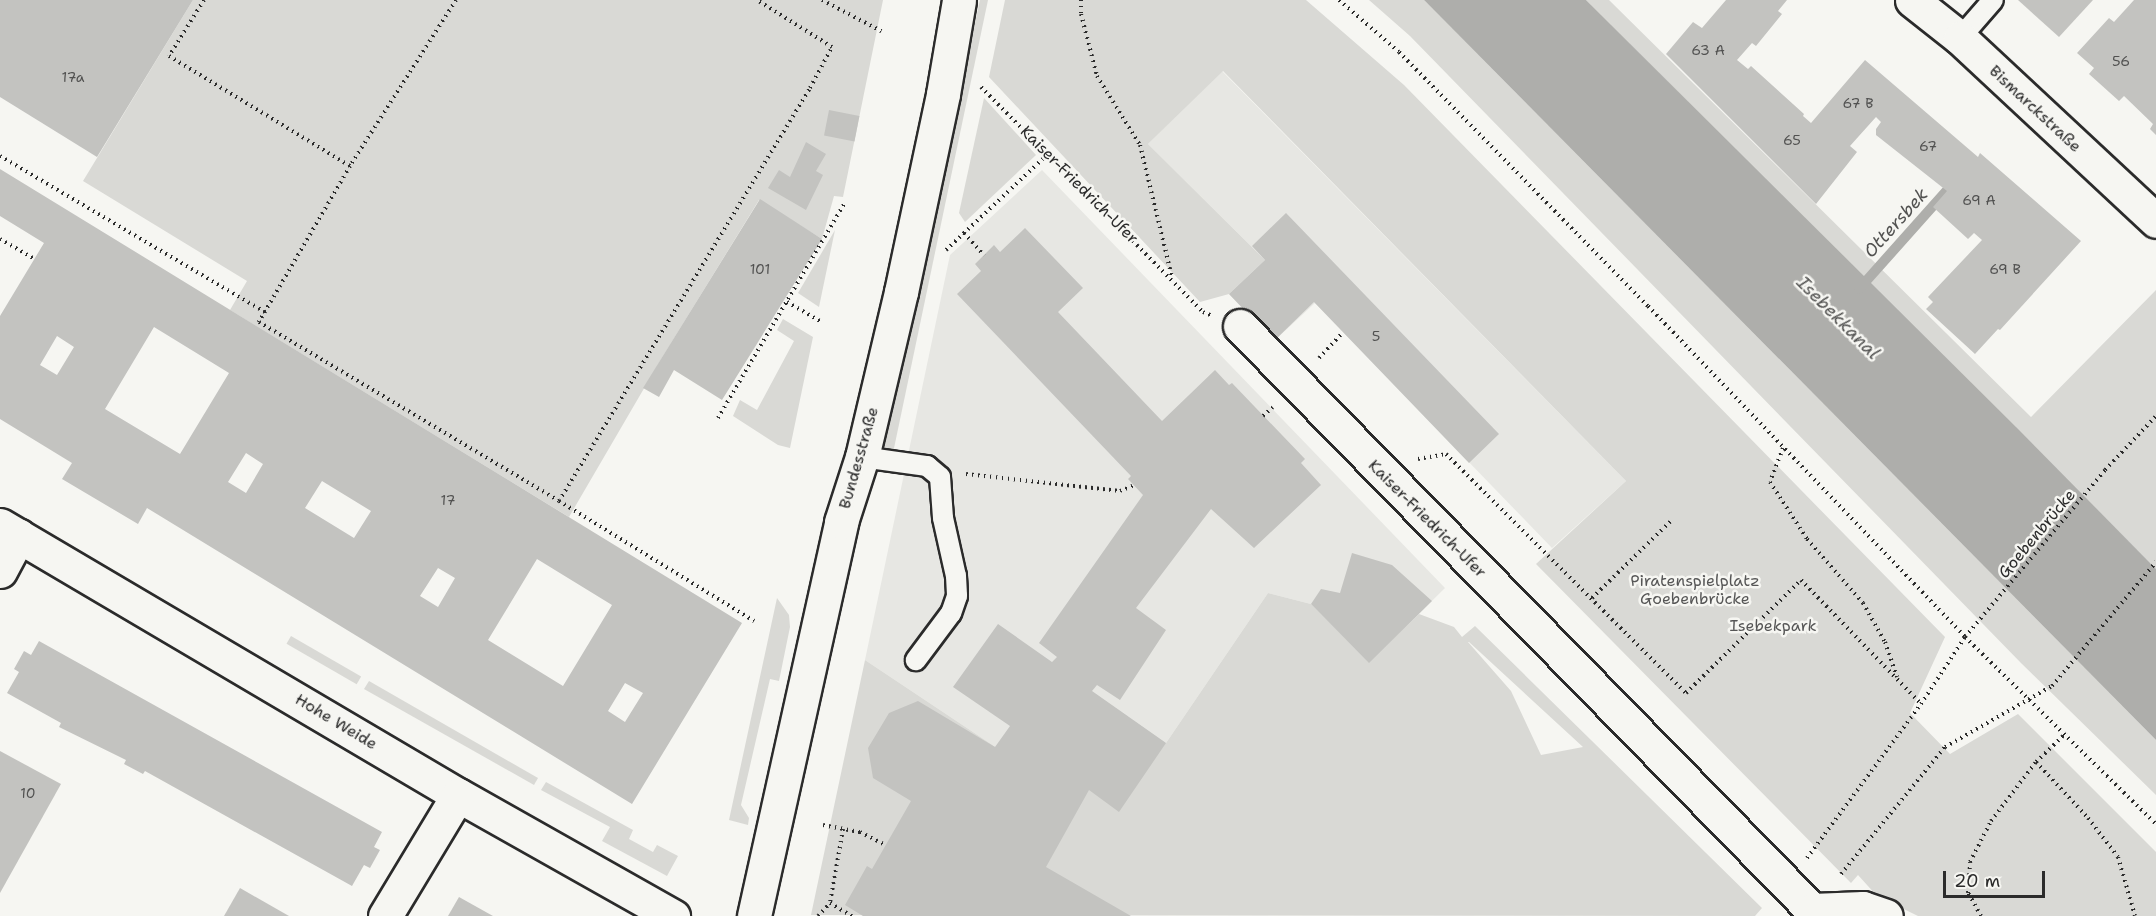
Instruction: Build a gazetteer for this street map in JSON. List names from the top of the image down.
{
  "streets": {
    "street": [
      "Bismarckstraße",
      "Kaiser-Friedrich-Ufer",
      "Bundesstraße",
      "Hohe Weide"
    ],
    "path": ["Goebenbrücke"]
  },
  "water": ["Ottersbek", "Isebekkanal"],
  "parks": ["Piratenspielplatz Goebenbrücke", "Isebekpark"],
  "house_numbers": [
    "63 A",
    "56",
    "17a",
    "67 B",
    "65",
    "67",
    "69 A",
    "101",
    "69 B",
    "5",
    "17",
    "10"
  ],
  "scale_bar": "20 m"
}
